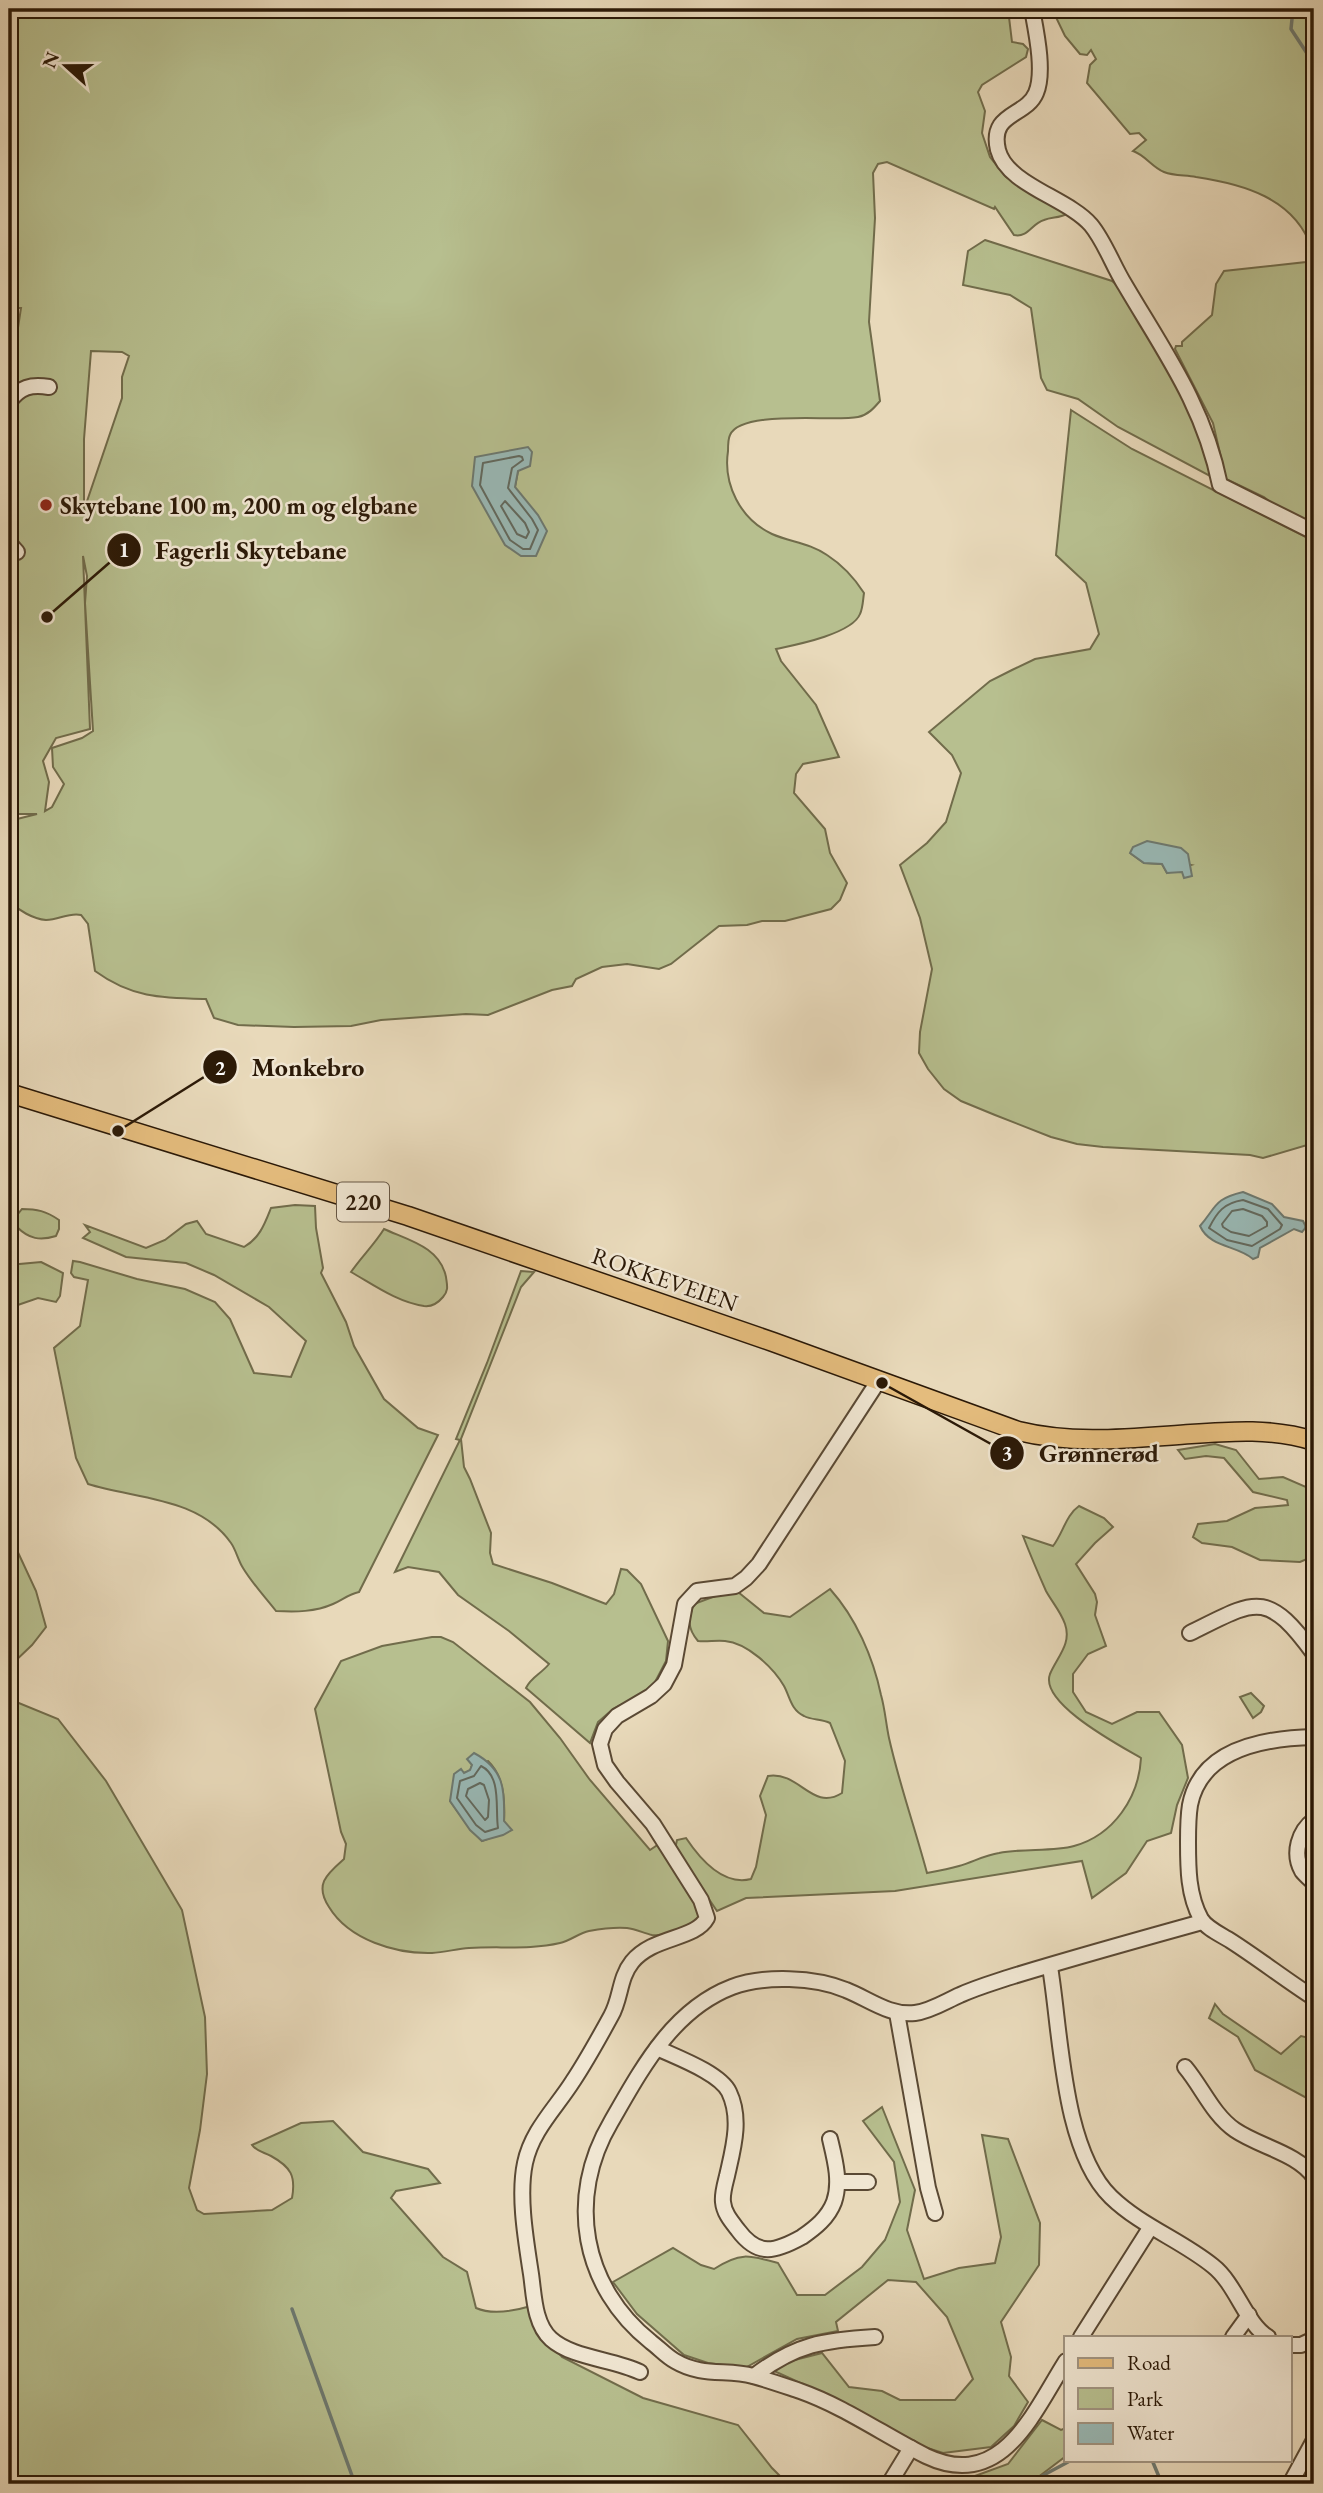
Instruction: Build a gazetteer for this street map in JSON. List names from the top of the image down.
{
  "streets": {
    "main road": ["220", "ROKKEVEIEN"]
  },
  "places": [
    "Skytebane 100 m, 200 m og elgbane",
    "Fagerli Skytebane",
    "Monkebro",
    "Grønnerød"
  ],
  "legend": ["Road", "Park", "Water"],
  "north": "left"
}
